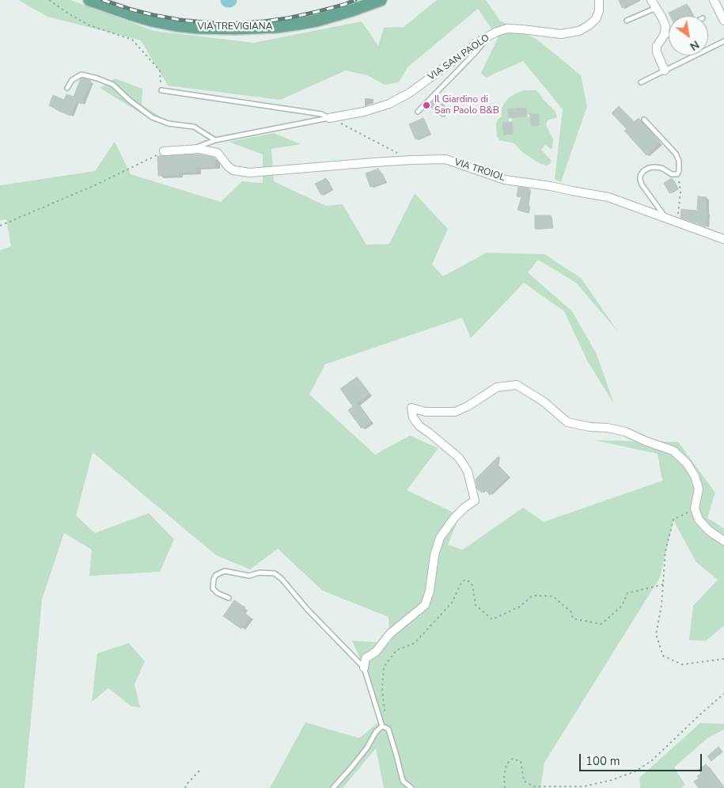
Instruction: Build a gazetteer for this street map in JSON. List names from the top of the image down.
{
  "streets": {
    "main road": ["VIA TREVIGIANA"],
    "street": ["VIA SAN PAOLO", "VIA TROIOL"]
  },
  "places": ["Il Giardino di San Paolo B&B"],
  "scale_bar": "100 m",
  "north": "bottom right"
}
